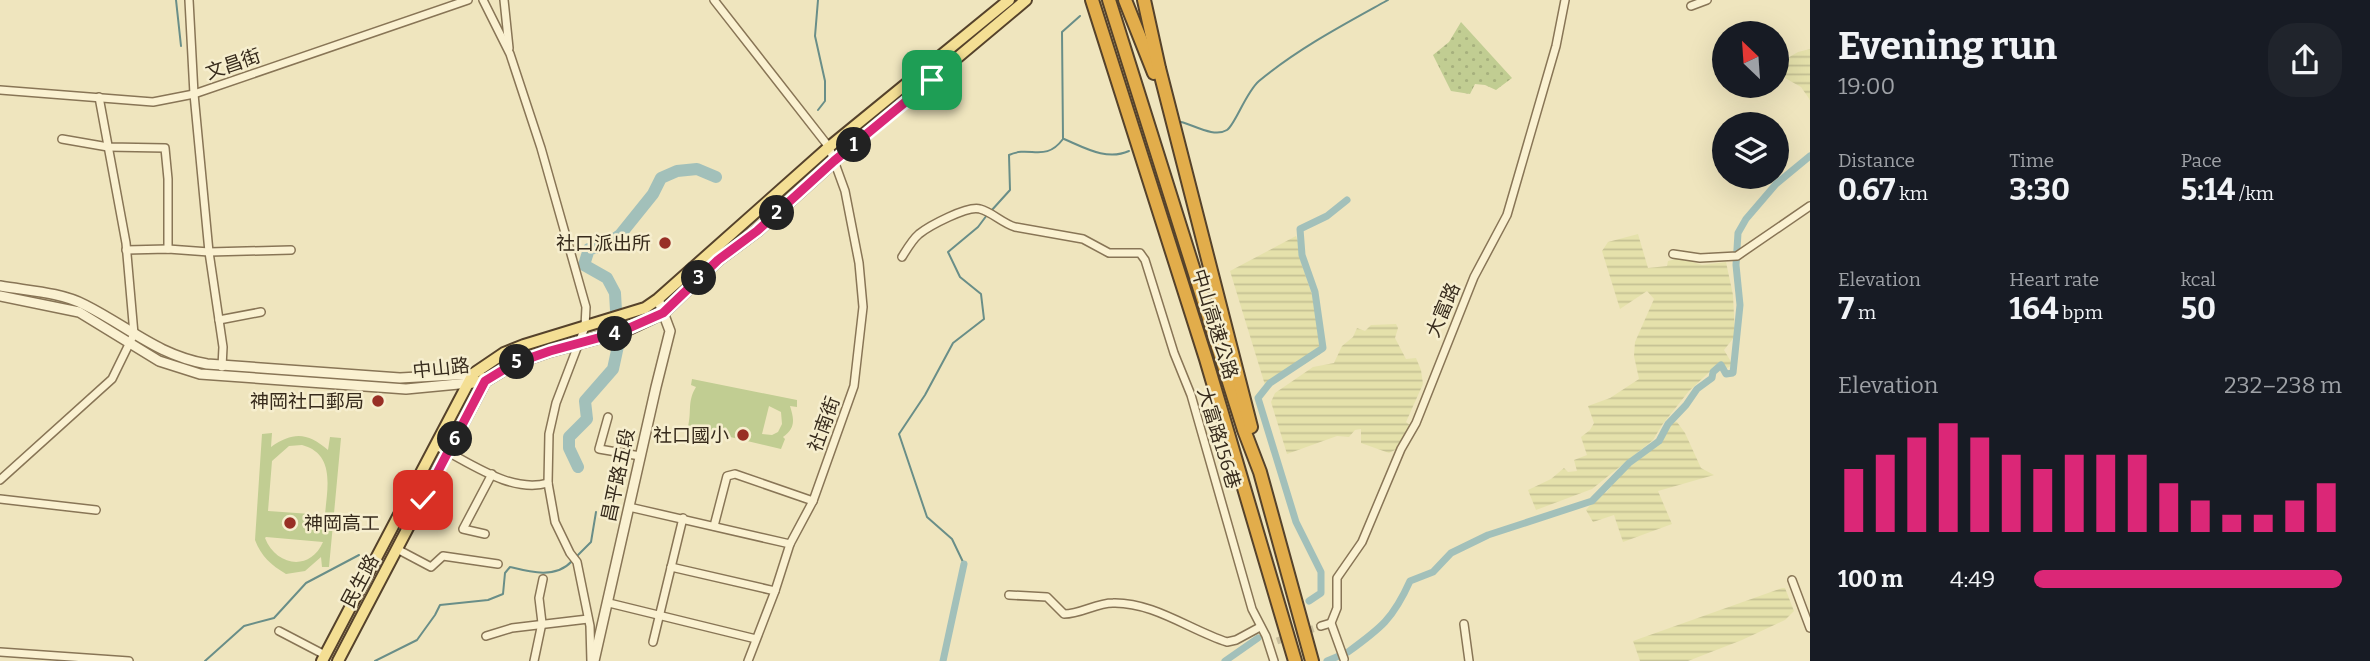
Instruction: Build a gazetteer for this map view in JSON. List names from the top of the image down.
{
  "streets": {
    "highway": ["中山高速公路"],
    "main road": ["中山路", "民生路"],
    "street": [
      "文昌街",
      "大富路",
      "社南街",
      "大富路156巷",
      "昌平路五段"
    ]
  },
  "crossings": [
    ["中山路", "社南街"],
    ["中山路", "昌平路五段"],
    ["中山路", "民生路"]
  ],
  "places": [
    "社口派出所",
    "神岡社口郵局",
    "社口國小",
    "神岡高工"
  ],
  "north": "top left",
  "page": {
    "heading": ["Evening run", "19:00"],
    "stats": [
      ["Distance", "0.67 km"],
      ["Time", "3:30"],
      ["Pace", "5:14 /km"],
      ["Elevation", "7 m"],
      ["Heart rate", "164 bpm"],
      ["kcal", "50"]
    ],
    "pins": [
      "1",
      "2",
      "3",
      "4",
      "5",
      "6"
    ],
    "chart": ["Elevation", "232–238 m"],
    "list": [
      {
        "name": "100 m",
        "note": "4:49"
      }
    ]
  }
}
